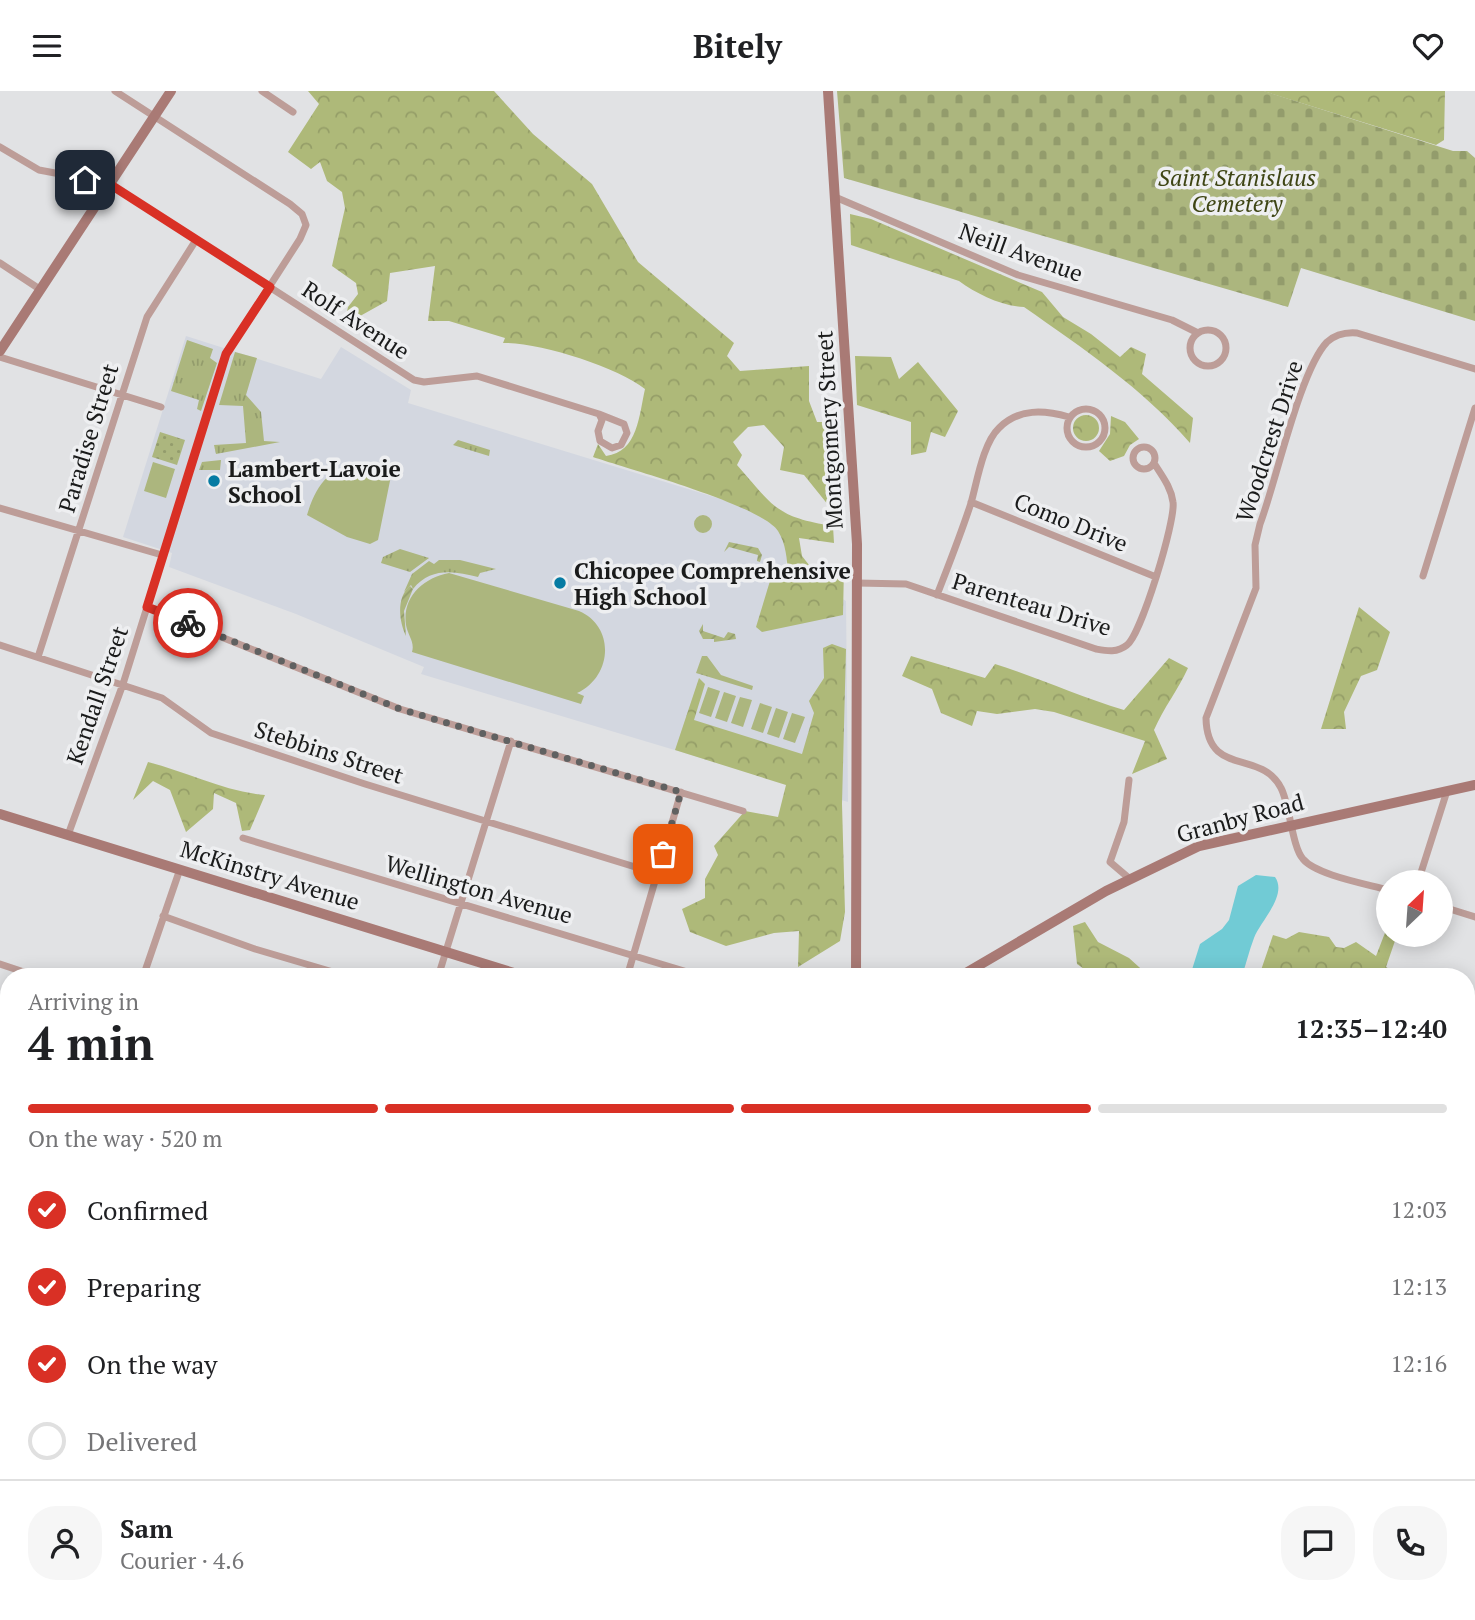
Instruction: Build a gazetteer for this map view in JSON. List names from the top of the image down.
{
  "streets": {
    "main road": ["Montgomery Street", "Granby Road", "McKinstry Avenue"],
    "street": [
      "Neill Avenue",
      "Rolf Avenue",
      "Paradise Street",
      "Woodcrest Drive",
      "Como Drive",
      "Parenteau Drive",
      "Kendall Street",
      "Stebbins Street",
      "Wellington Avenue"
    ]
  },
  "crossings": [
    ["Neill Avenue", "Montgomery Street"],
    ["Rolf Avenue", "Paradise Street"],
    ["Rolf Avenue", "Kendall Street"],
    ["Montgomery Street", "Parenteau Drive"],
    ["Paradise Street", "Stebbins Street"],
    ["Woodcrest Drive", "Granby Road"],
    ["Como Drive", "Parenteau Drive"],
    ["Kendall Street", "Stebbins Street"],
    ["Kendall Street", "McKinstry Avenue"]
  ],
  "parks": ["Saint Stanislaus Cemetery"],
  "places": ["Lambert-Lavoie School", "Chicopee Comprehensive High School"],
  "north": "top right",
  "page": {
    "header": "Bitely",
    "heading": ["4 min", "Arriving in", "12:35–12:40"],
    "panel": ["Sam", "Courier · 4.6"],
    "bar": "On the way · 520 m",
    "list": [
      ["Confirmed", "12:03"],
      ["Preparing", "12:13"],
      ["On the way", "12:16"],
      "Delivered"
    ]
  }
}
